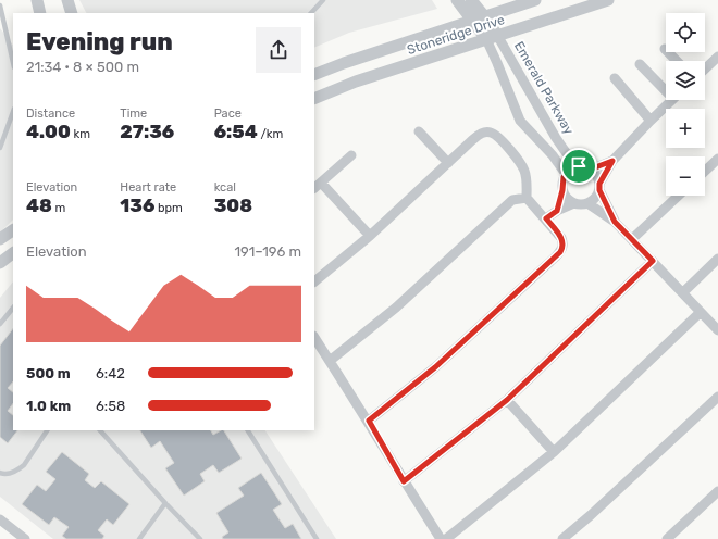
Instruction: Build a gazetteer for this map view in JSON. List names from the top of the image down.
{
  "streets": {
    "street": ["Stoneridge Drive", "Emerald Parkway"]
  },
  "crossings": [
    ["Stoneridge Drive", "Emerald Parkway"]
  ],
  "page": {
    "map_buttons": ["+", "−"],
    "heading": ["Evening run", "21:34 · 8 × 500 m"],
    "stats": [
      ["Distance", "4.00 km"],
      ["Time", "27:36"],
      ["Pace", "6:54 /km"],
      ["Elevation", "48 m"],
      ["Heart rate", "136 bpm"],
      ["kcal", "308"]
    ],
    "chart": ["Elevation", "191–196 m"],
    "list": [
      {
        "name": "500 m",
        "note": "6:42"
      },
      {
        "name": "1.0 km",
        "note": "6:58"
      }
    ]
  }
}
